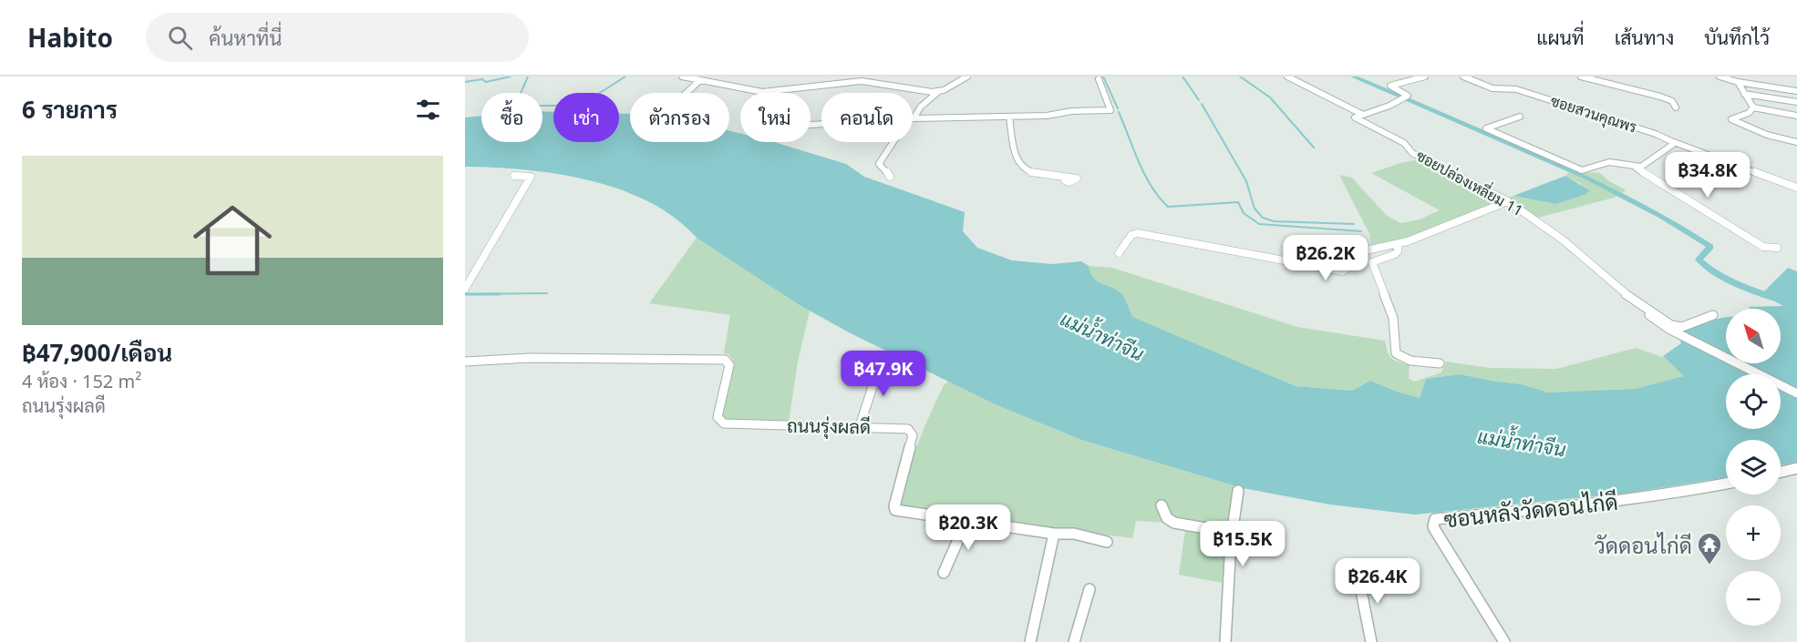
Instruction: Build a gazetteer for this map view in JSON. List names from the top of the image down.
{
  "streets": {
    "street": [
      "ซอยสวนคุณพร",
      "ซอยปล่องเหลี่ยม 11",
      "ถนนรุ่งผลดี",
      "ซอนหลังวัดดอนไก่ดี"
    ]
  },
  "water": ["แม่น้ำท่าจีน"],
  "places": {
    "temple": ["วัดดอนไก่ดี"]
  },
  "north": "top left",
  "page": {
    "header": "Habito",
    "search": "ค้นหาที่นี่",
    "nav": ["แผนที่", "เส้นทาง", "บันทึกไว้"],
    "heading": "6 รายการ",
    "chip": [
      "ซื้อ",
      "เช่า",
      "ตัวกรอง",
      "ใหม่",
      "คอนโด"
    ],
    "list": [
      {
        "name": "฿47,900/เดือน",
        "note": "4 ห้อง · 152 m² · ถนนรุ่งผลดี"
      }
    ],
    "price": [
      "฿34.8K",
      "฿26.2K",
      "฿47.9K",
      "฿20.3K",
      "฿15.5K",
      "฿26.4K"
    ],
    "map_buttons": ["+", "−"]
  }
}
